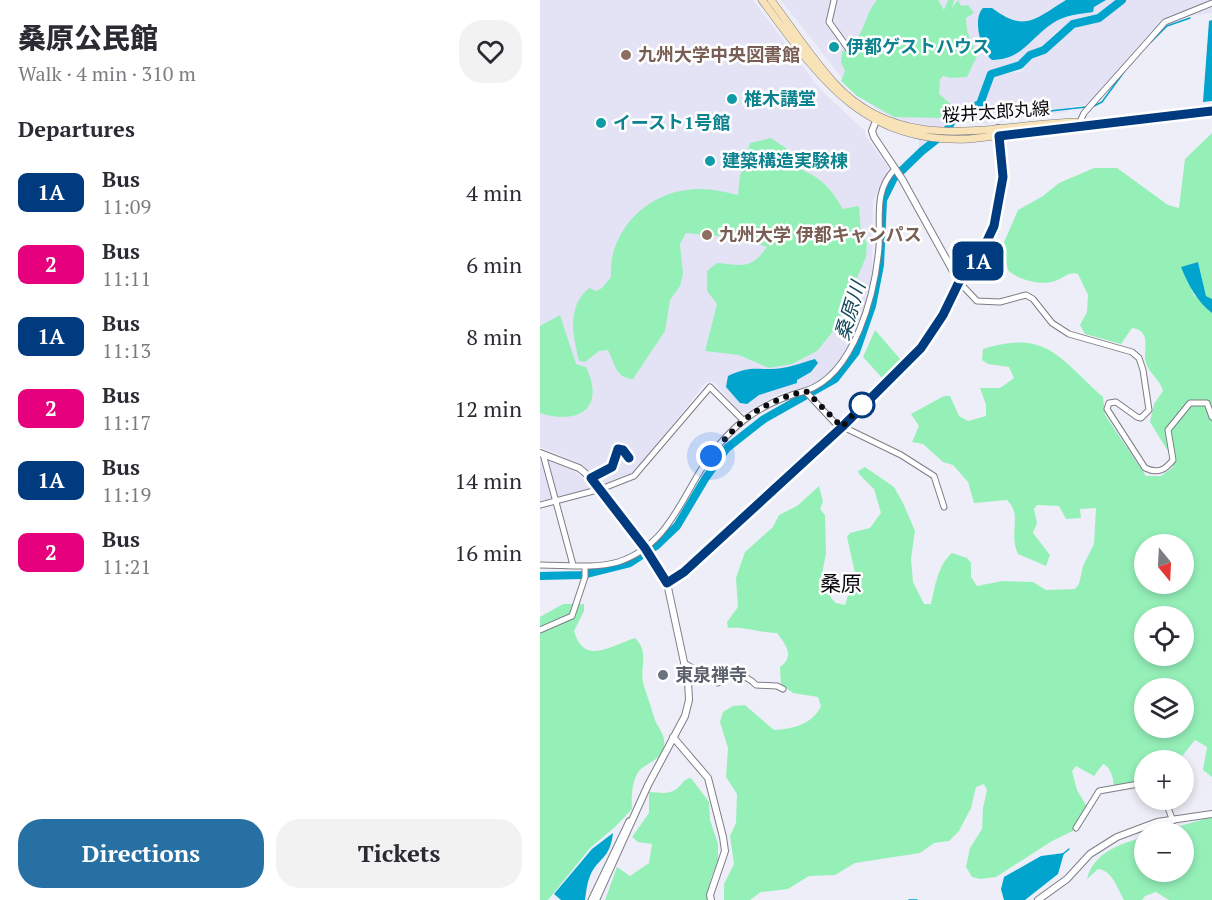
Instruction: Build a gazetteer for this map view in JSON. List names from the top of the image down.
{
  "streets": {
    "main road": ["桜井太郎丸線"]
  },
  "districts": ["桑原"],
  "water": ["桑原川"],
  "places": [
    "伊都ゲストハウス",
    "九州大学中央図書館",
    "椎木講堂",
    "イースト1号館",
    "建築構造実験棟",
    "九州大学 伊都キャンパス",
    "東泉禅寺"
  ],
  "lines": ["bus line 1A"],
  "north": "bottom",
  "page": {
    "heading": [
      ["桑原公民館", "Walk · 4 min · 310 m"],
      "Departures"
    ],
    "on_map": "1A",
    "list": [
      {
        "mark": "1A",
        "name": "Bus",
        "note": "11:09",
        "value": "4 min"
      },
      {
        "mark": "2",
        "name": "Bus",
        "note": "11:11",
        "value": "6 min"
      },
      {
        "mark": "1A",
        "name": "Bus",
        "note": "11:13",
        "value": "8 min"
      },
      {
        "mark": "2",
        "name": "Bus",
        "note": "11:17",
        "value": "12 min"
      },
      {
        "mark": "1A",
        "name": "Bus",
        "note": "11:19",
        "value": "14 min"
      },
      {
        "mark": "2",
        "name": "Bus",
        "note": "11:21",
        "value": "16 min"
      }
    ],
    "map_buttons": ["+", "−"],
    "buttons": ["Directions", "Tickets"]
  }
}
